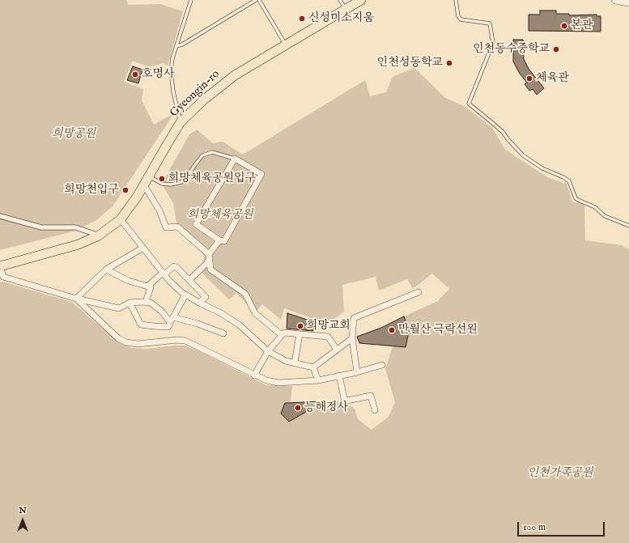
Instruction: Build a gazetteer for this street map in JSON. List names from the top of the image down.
{
  "streets": {
    "main road": ["Gyeongin-ro"]
  },
  "parks": ["희망공원", "희망체육공원", "인천가족공원"],
  "places": [
    "신성미소지움",
    "본관",
    "인천동수중학교",
    "인천성동학교",
    "호명사",
    "체육관",
    "희망체육공원입구",
    "희망천입구",
    "희망교회",
    "만월산 극락선원",
    "능해정사"
  ],
  "scale_bar": "100 m",
  "north": "top"
}
